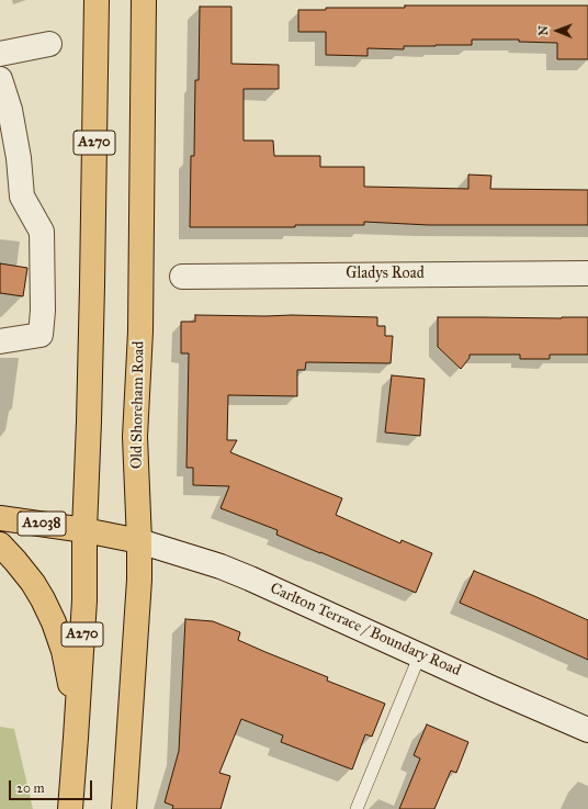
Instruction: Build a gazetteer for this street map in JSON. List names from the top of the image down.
{
  "streets": {
    "main road": ["A270", "Old Shoreham Road", "A2038"],
    "street": ["Gladys Road", "Carlton Terrace / Boundary Road"]
  },
  "crossings": [
    ["A270", "A2038"],
    ["Old Shoreham Road", "A2038"],
    ["Old Shoreham Road", "Carlton Terrace / Boundary Road"],
    ["A2038", "Carlton Terrace / Boundary Road"]
  ],
  "scale_bar": "20 m",
  "north": "left"
}
